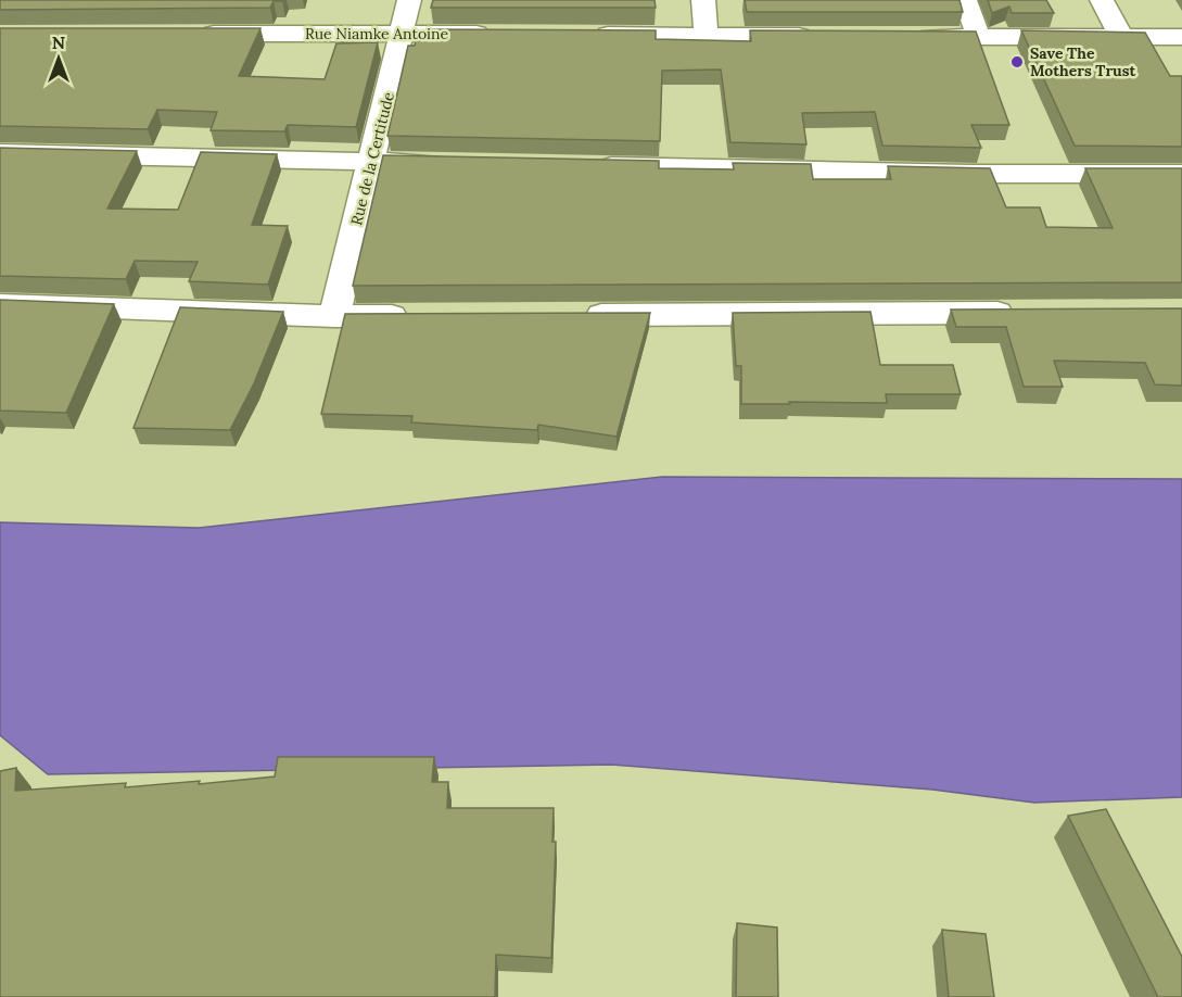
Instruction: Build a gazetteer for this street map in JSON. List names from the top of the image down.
{
  "streets": {
    "street": ["Rue Niamke Antoine", "Rue de la Certitude"]
  },
  "crossings": [
    ["Rue Niamke Antoine", "Rue de la Certitude"]
  ],
  "places": ["Save The Mothers Trust"],
  "north": "top"
}
